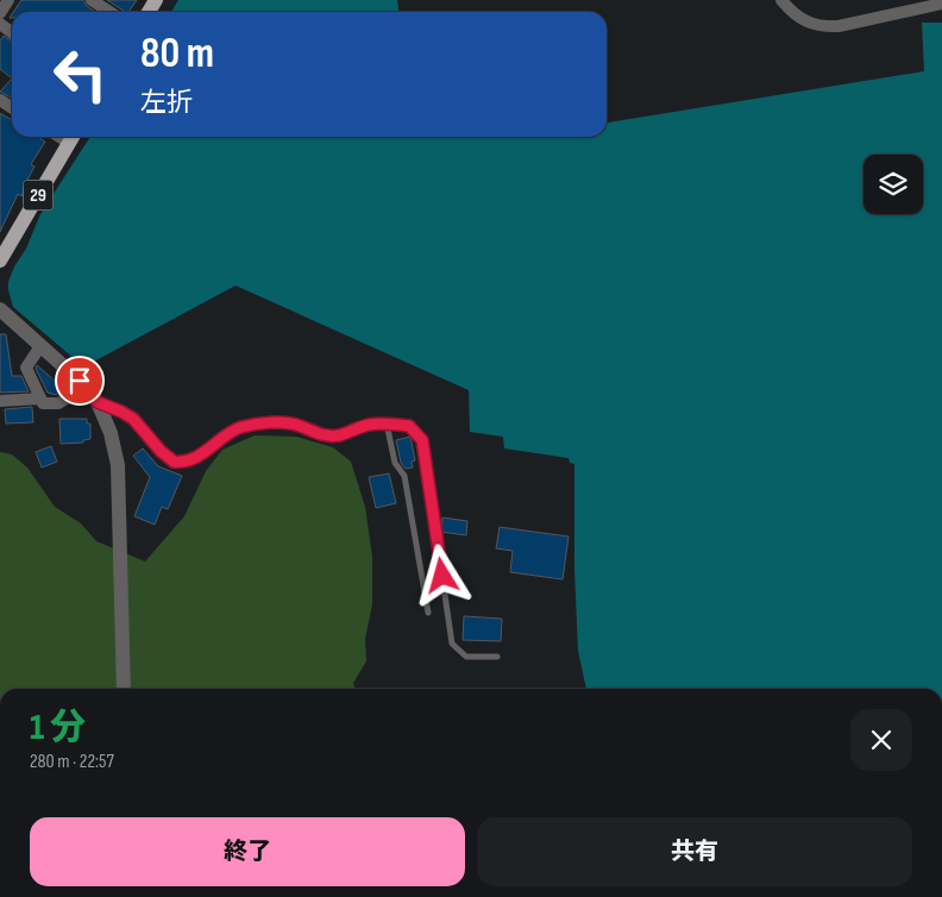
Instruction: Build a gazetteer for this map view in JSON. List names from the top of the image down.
{
  "streets": {
    "main road": ["29"]
  },
  "page": {
    "turn": ["80 m", "左折"],
    "heading": ["1 分", "280 m · 22:57"],
    "buttons": ["終了", "共有"]
  }
}
